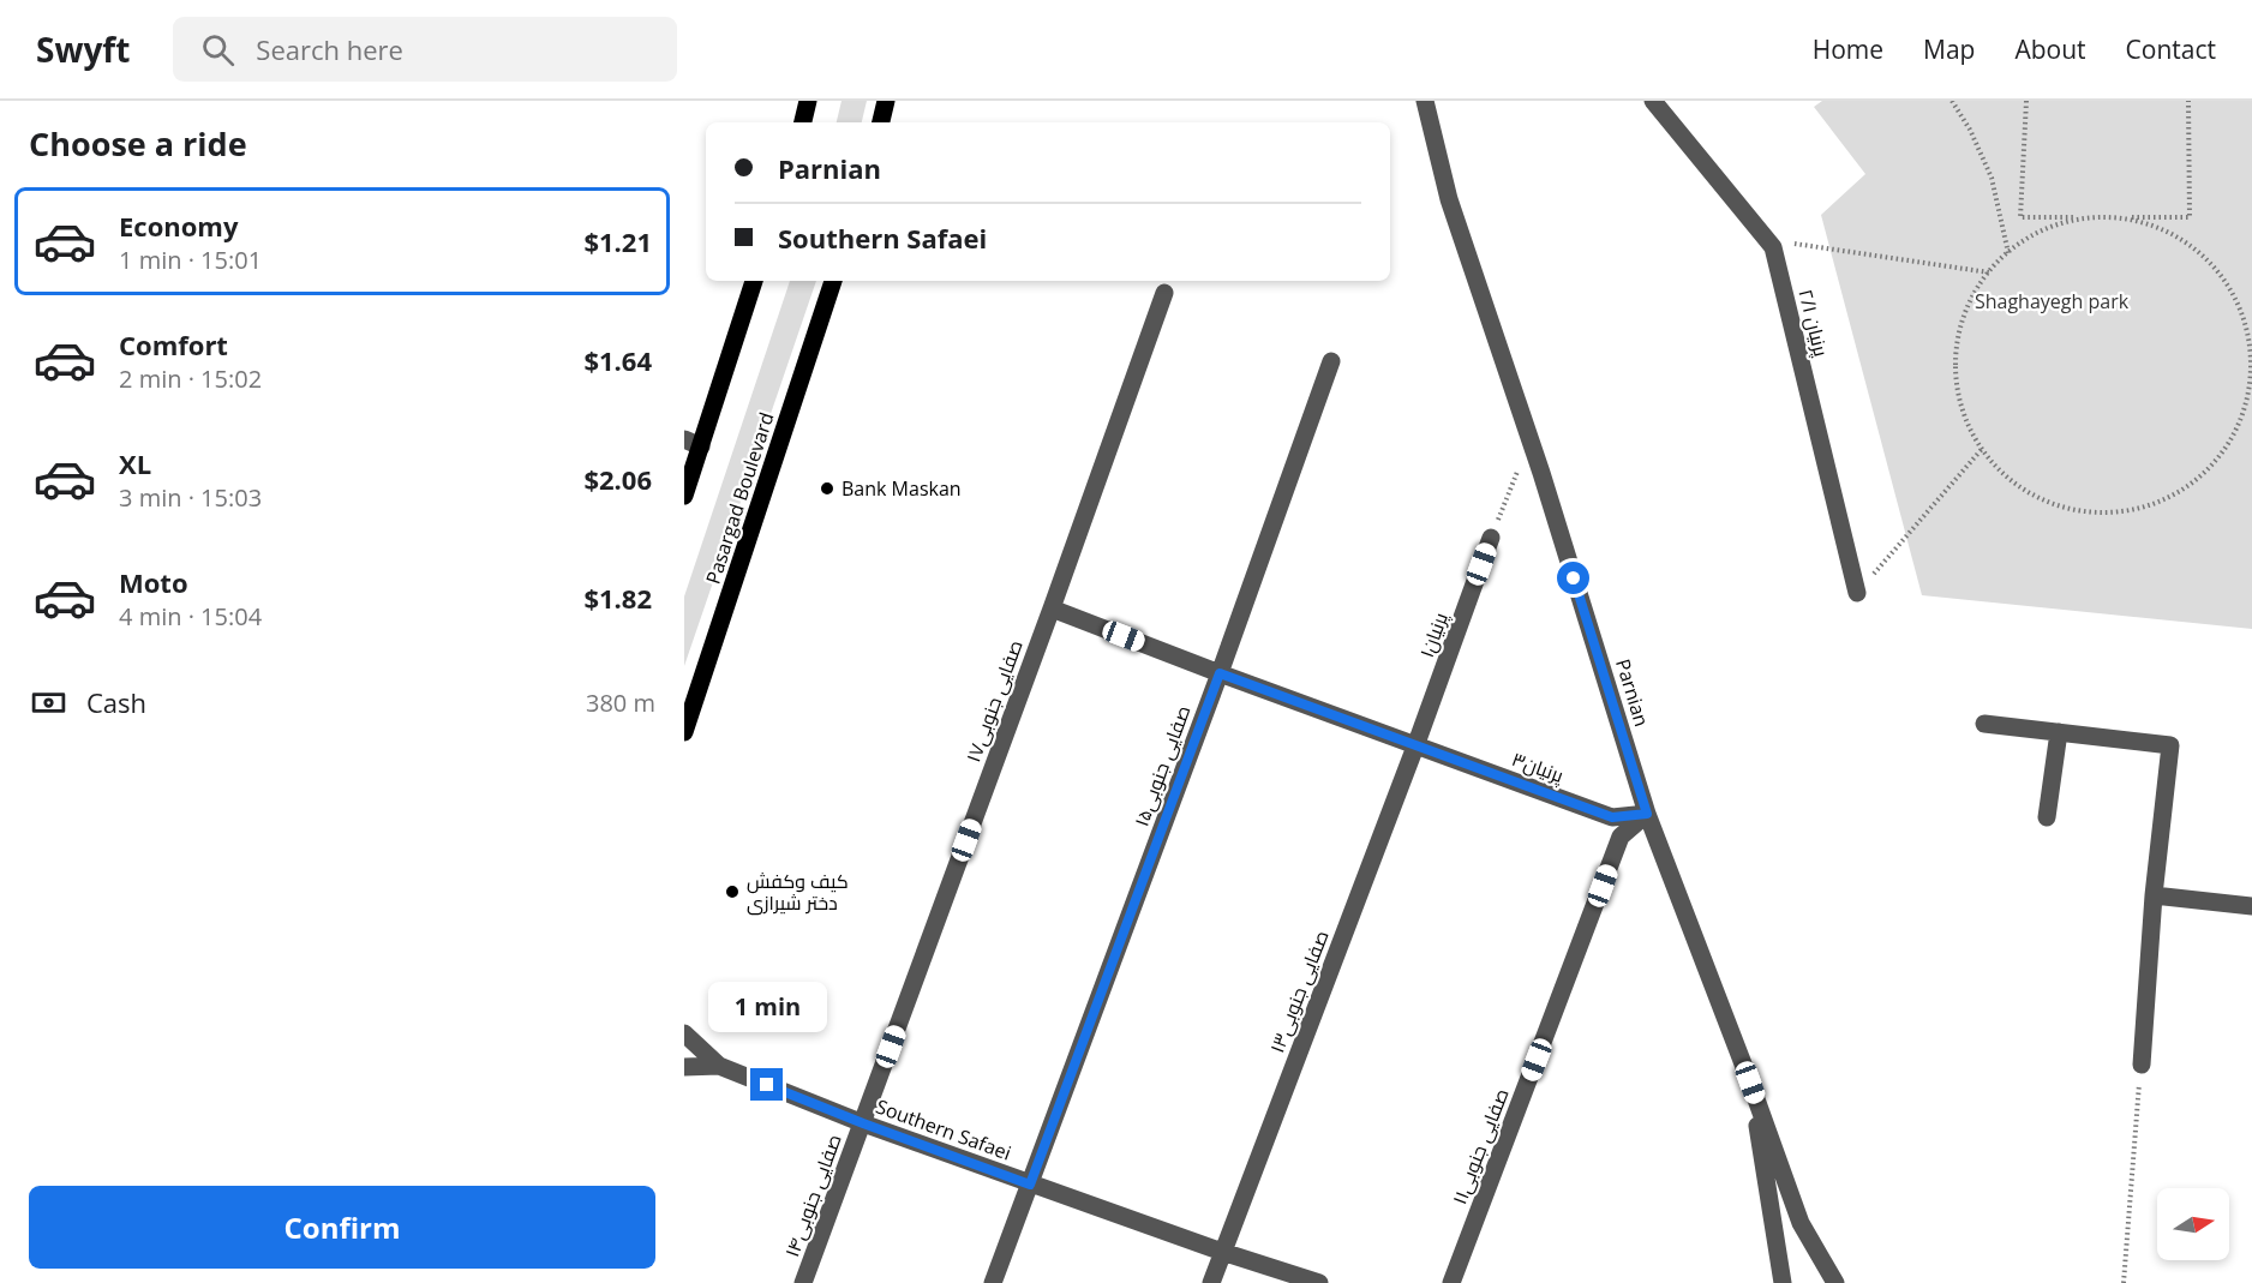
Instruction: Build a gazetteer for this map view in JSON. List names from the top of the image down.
{
  "streets": {
    "main road": ["Pasargad Boulevard"],
    "street": [
      "پرنیان ۲/۱",
      "پرنیان۱",
      "Parnian",
      "صفایی جنوبی۱۷",
      "صفایی جنوبی۱۵",
      "پرنیان۳",
      "صفایی جنوبی۱۳",
      "Southern Safaei",
      "صفایی جنوبی۱۱",
      "صفایی جنوبی۱۴"
    ]
  },
  "crossings": [
    ["پرنیان۱", "پرنیان۳"],
    ["پرنیان۱", "صفایی جنوبی۱۳"],
    ["Parnian", "پرنیان۳"],
    ["Parnian", "صفایی جنوبی۱۱"],
    ["صفایی جنوبی۱۷", "پرنیان۳"],
    ["صفایی جنوبی۱۷", "Southern Safaei"],
    ["صفایی جنوبی۱۷", "صفایی جنوبی۱۴"],
    ["صفایی جنوبی۱۵", "پرنیان۳"],
    ["صفایی جنوبی۱۵", "Southern Safaei"],
    ["پرنیان۳", "صفایی جنوبی۱۳"],
    ["پرنیان۳", "صفایی جنوبی۱۱"],
    ["صفایی جنوبی۱۳", "Southern Safaei"],
    ["Southern Safaei", "صفایی جنوبی۱۴"]
  ],
  "parks": ["Shaghayegh park"],
  "places": ["Bank Maskan", "کیف وکفش دختر شیرازی"],
  "north": "right",
  "page": {
    "header": "Swyft",
    "search": "Search here",
    "nav": [
      "Home",
      "Map",
      "About",
      "Contact"
    ],
    "heading": "Choose a ride",
    "banner": ["Parnian", "Southern Safaei"],
    "list": [
      {
        "name": "Economy",
        "note": "1 min · 15:01",
        "value": "$1.21"
      },
      {
        "name": "Comfort",
        "note": "2 min · 15:02",
        "value": "$1.64"
      },
      {
        "name": "XL",
        "note": "3 min · 15:03",
        "value": "$2.06"
      },
      {
        "name": "Moto",
        "note": "4 min · 15:04",
        "value": "$1.82"
      }
    ],
    "pay": ["Cash", "380 m"],
    "bubble": "1 min",
    "buttons": "Confirm"
  }
}
